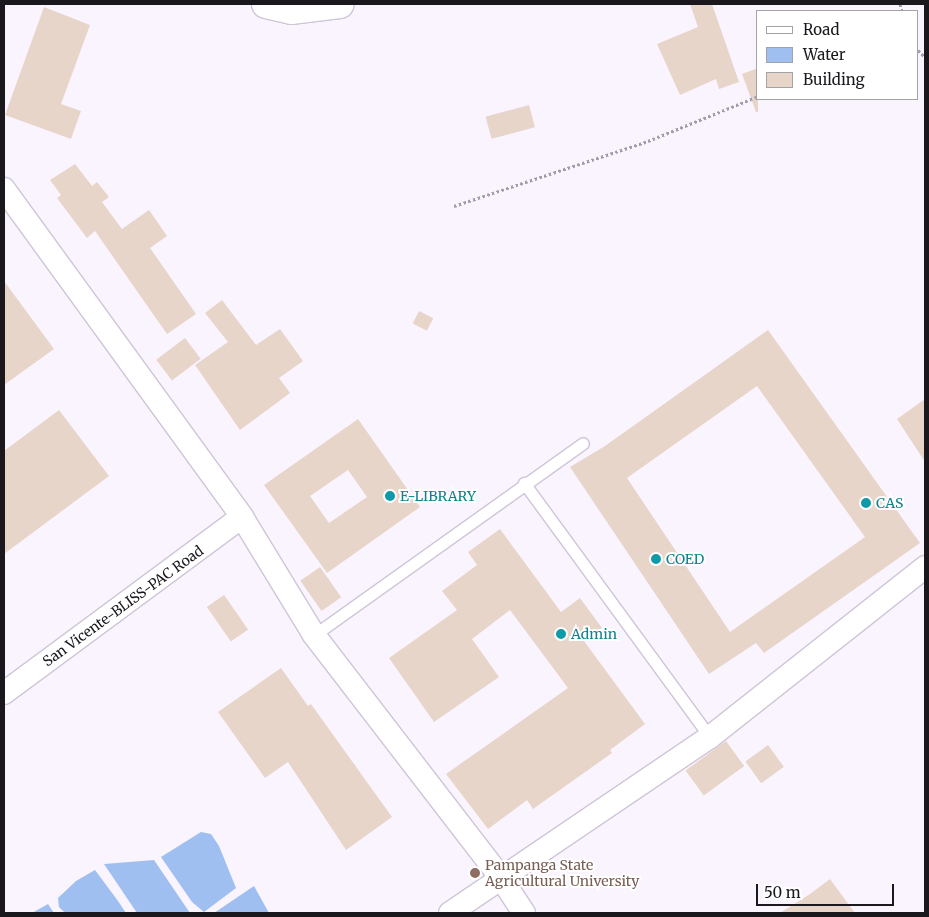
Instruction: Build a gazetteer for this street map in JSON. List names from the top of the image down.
{
  "streets": {
    "street": ["San Vicente-BLISS-PAC Road"]
  },
  "places": [
    "E-LIBRARY",
    "CAS",
    "COED",
    "Admin",
    "Pampanga State Agricultural University"
  ],
  "legend": ["Road", "Water", "Building"],
  "scale_bar": "50 m"
}
